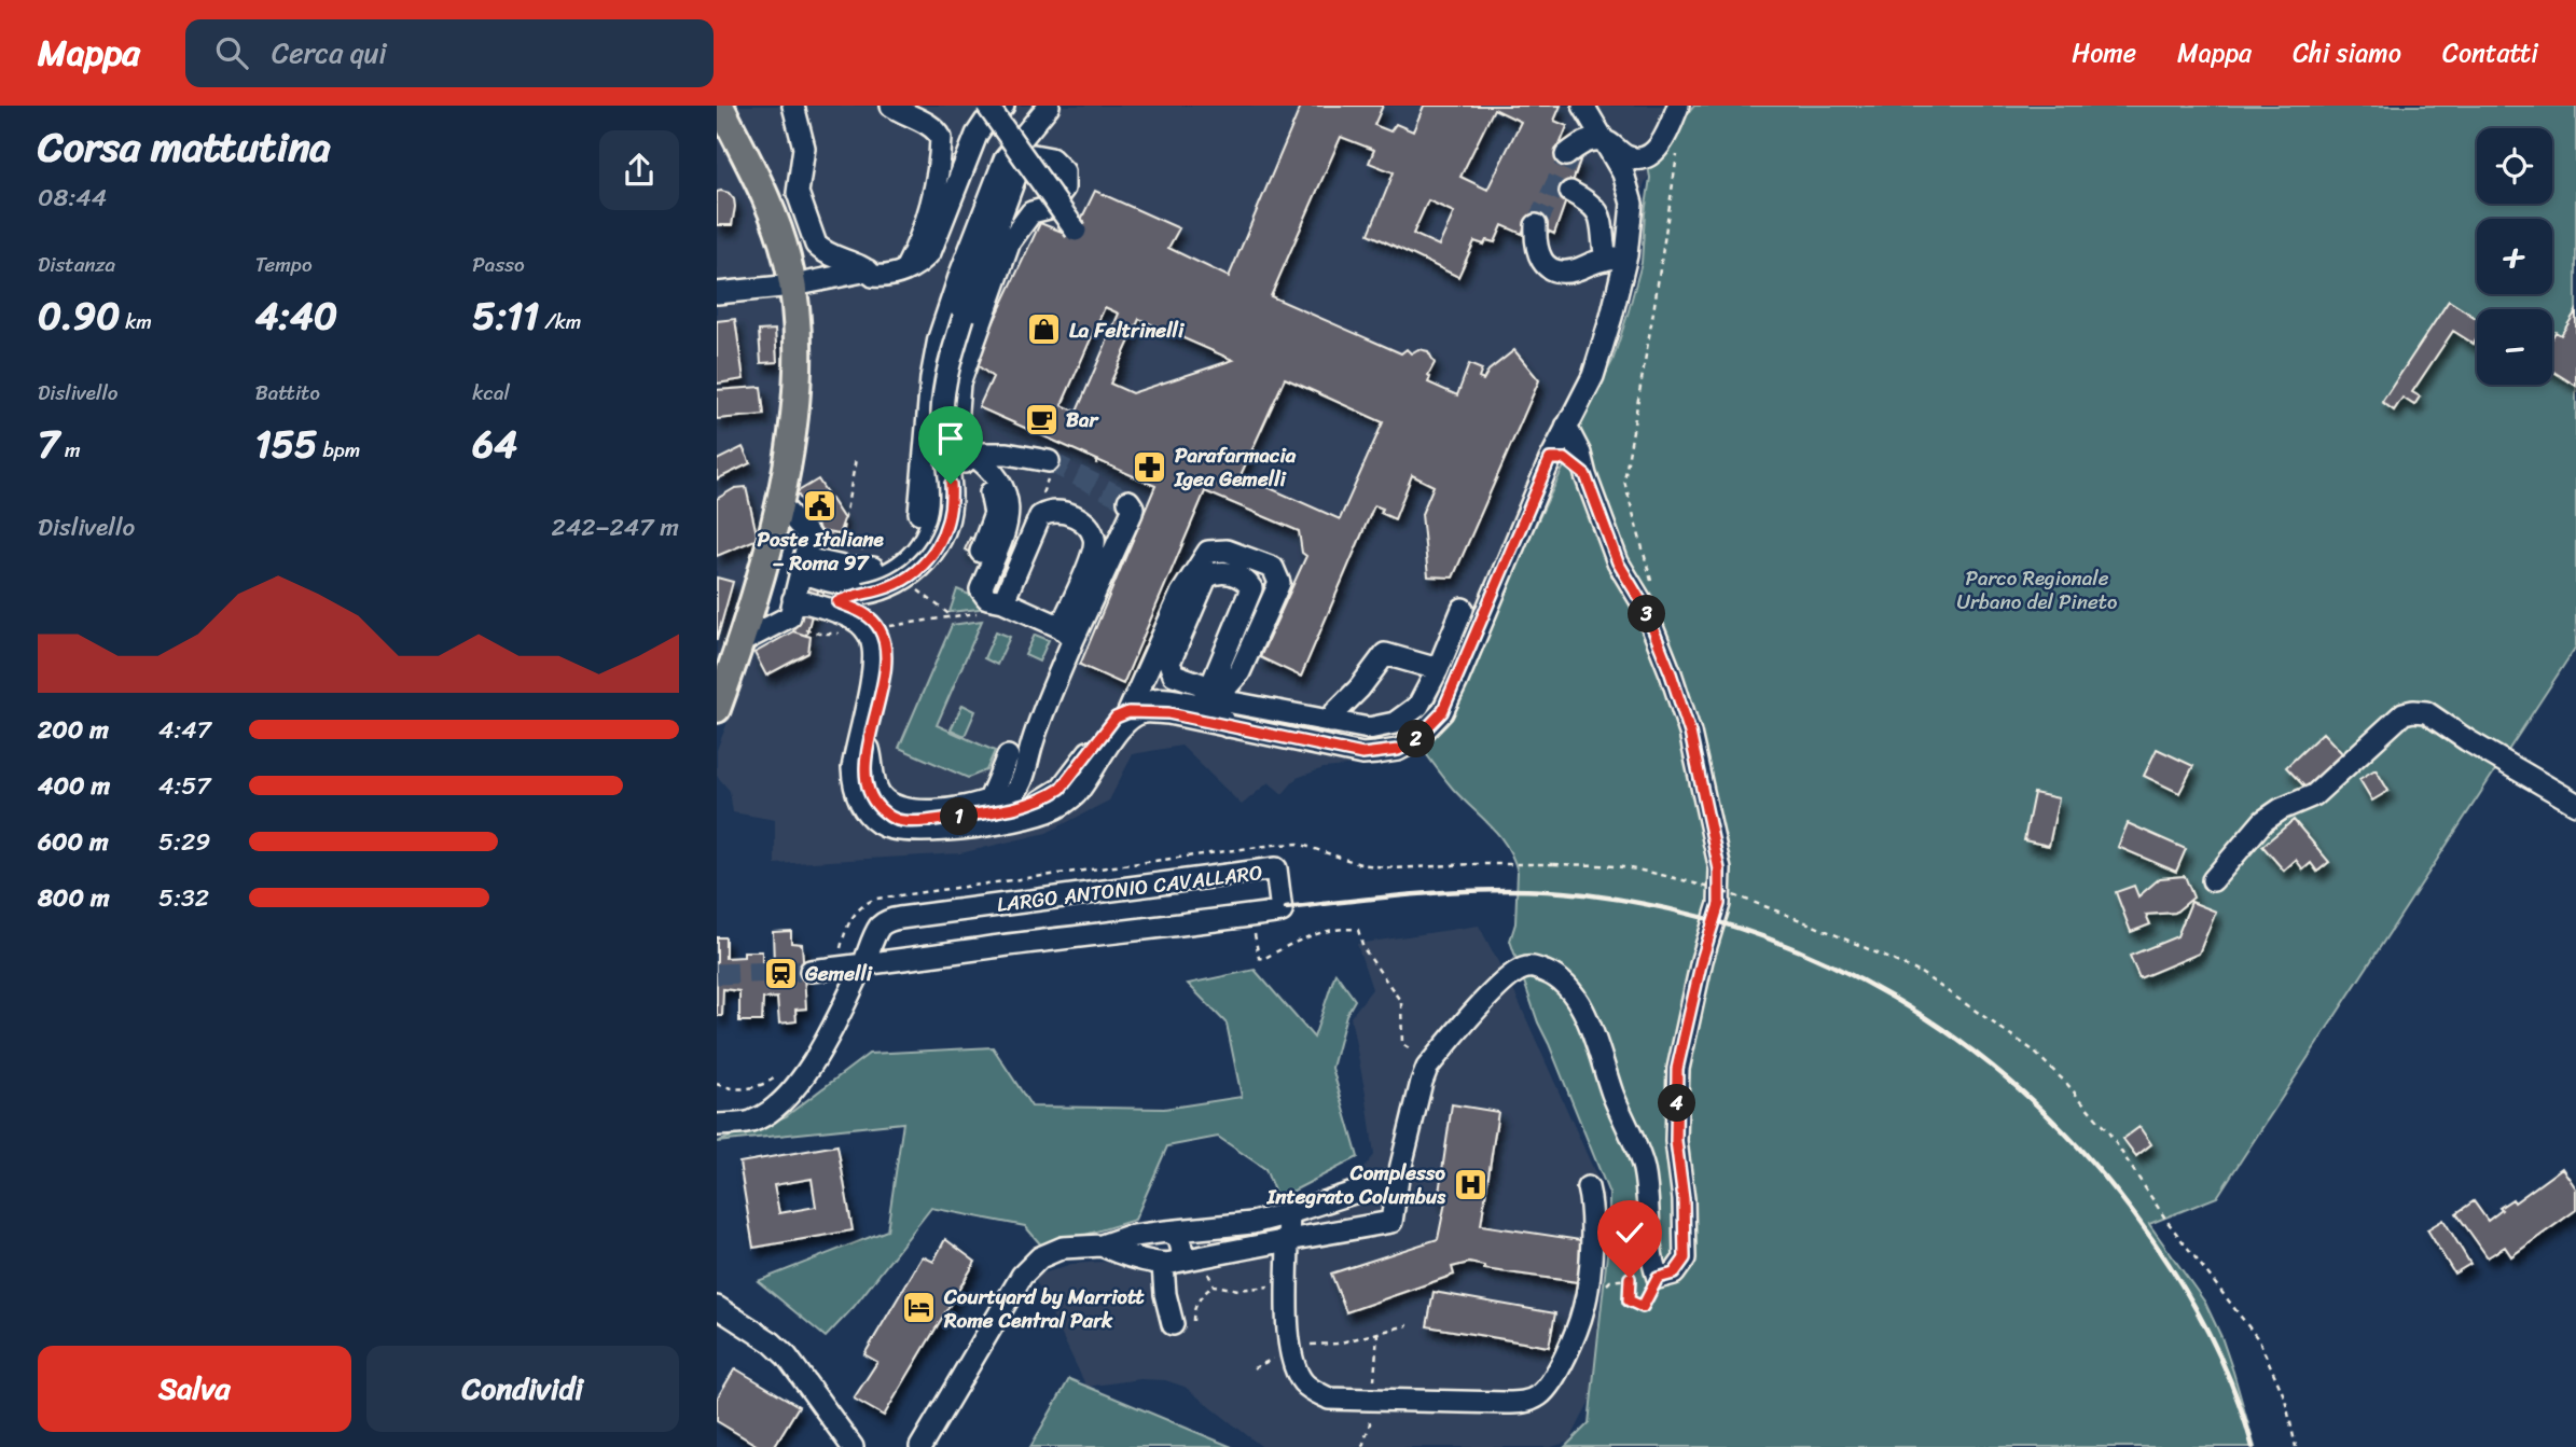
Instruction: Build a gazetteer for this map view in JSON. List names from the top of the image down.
{
  "streets": {
    "street": ["LARGO ANTONIO CAVALLARO"]
  },
  "parks": ["Parco Regionale Urbano del Pineto"],
  "places": {
    "shop": ["La Feltrinelli"],
    "cafe": ["Bar"],
    "pharmacy": ["Parafarmacia Igea Gemelli"],
    "public building": ["Poste Italiane – Roma 97"],
    "station": ["Gemelli"],
    "hospital": ["Complesso Integrato Columbus"],
    "hotel": ["Courtyard by Marriott Rome Central Park"]
  },
  "page": {
    "header": "Mappa",
    "search": "Cerca qui",
    "nav": [
      "Home",
      "Mappa",
      "Chi siamo",
      "Contatti"
    ],
    "heading": ["Corsa mattutina", "08:44"],
    "map_buttons": ["+", "−"],
    "stats": [
      ["Distanza", "0.90 km"],
      ["Tempo", "4:40"],
      ["Passo", "5:11 /km"],
      ["Dislivello", "7 m"],
      ["Battito", "155 bpm"],
      ["kcal", "64"]
    ],
    "chart": ["Dislivello", "242–247 m"],
    "pins": [
      "3",
      "2",
      "1",
      "4"
    ],
    "list": [
      {
        "name": "200 m",
        "note": "4:47"
      },
      {
        "name": "400 m",
        "note": "4:57"
      },
      {
        "name": "600 m",
        "note": "5:29"
      },
      {
        "name": "800 m",
        "note": "5:32"
      }
    ],
    "buttons": ["Salva", "Condividi"]
  }
}
